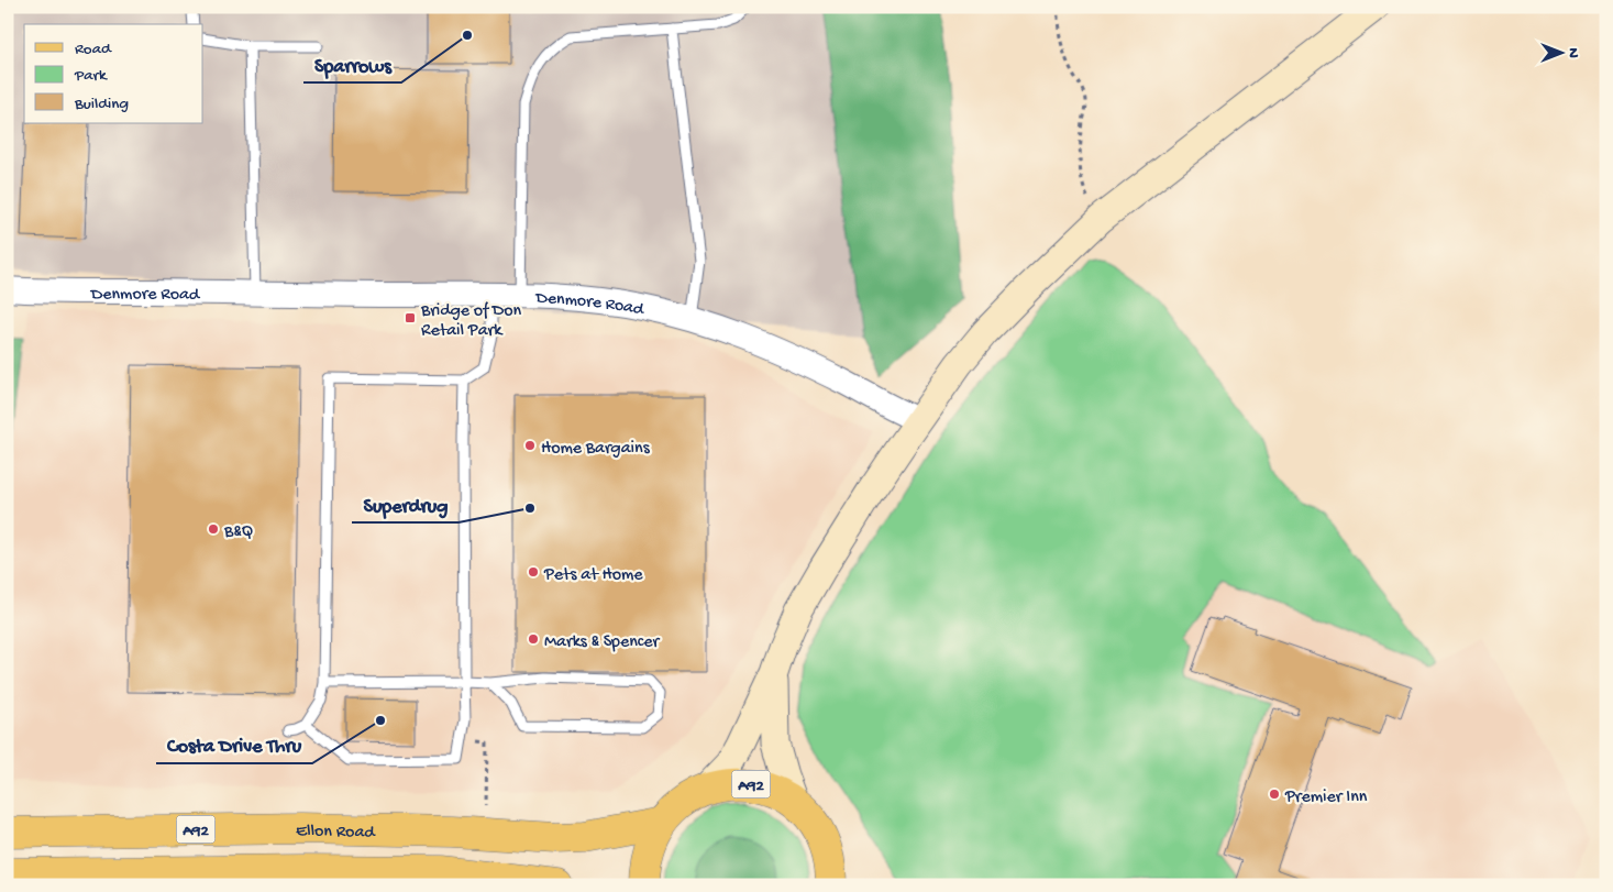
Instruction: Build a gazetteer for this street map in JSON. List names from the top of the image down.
{
  "streets": {
    "main road": ["A92", "Ellon Road"],
    "street": ["Denmore Road"]
  },
  "crossings": [
    ["A92", "Ellon Road"]
  ],
  "places": {
    "other": [
      "Sparrows",
      "Home Bargains",
      "Superdrug",
      "B&Q",
      "Pets at Home",
      "Marks & Spencer",
      "Costa Drive Thru",
      "Premier Inn"
    ],
    "transit": ["Bridge of Don Retail Park"]
  },
  "legend": ["Road", "Park", "Building"],
  "north": "right"
}
